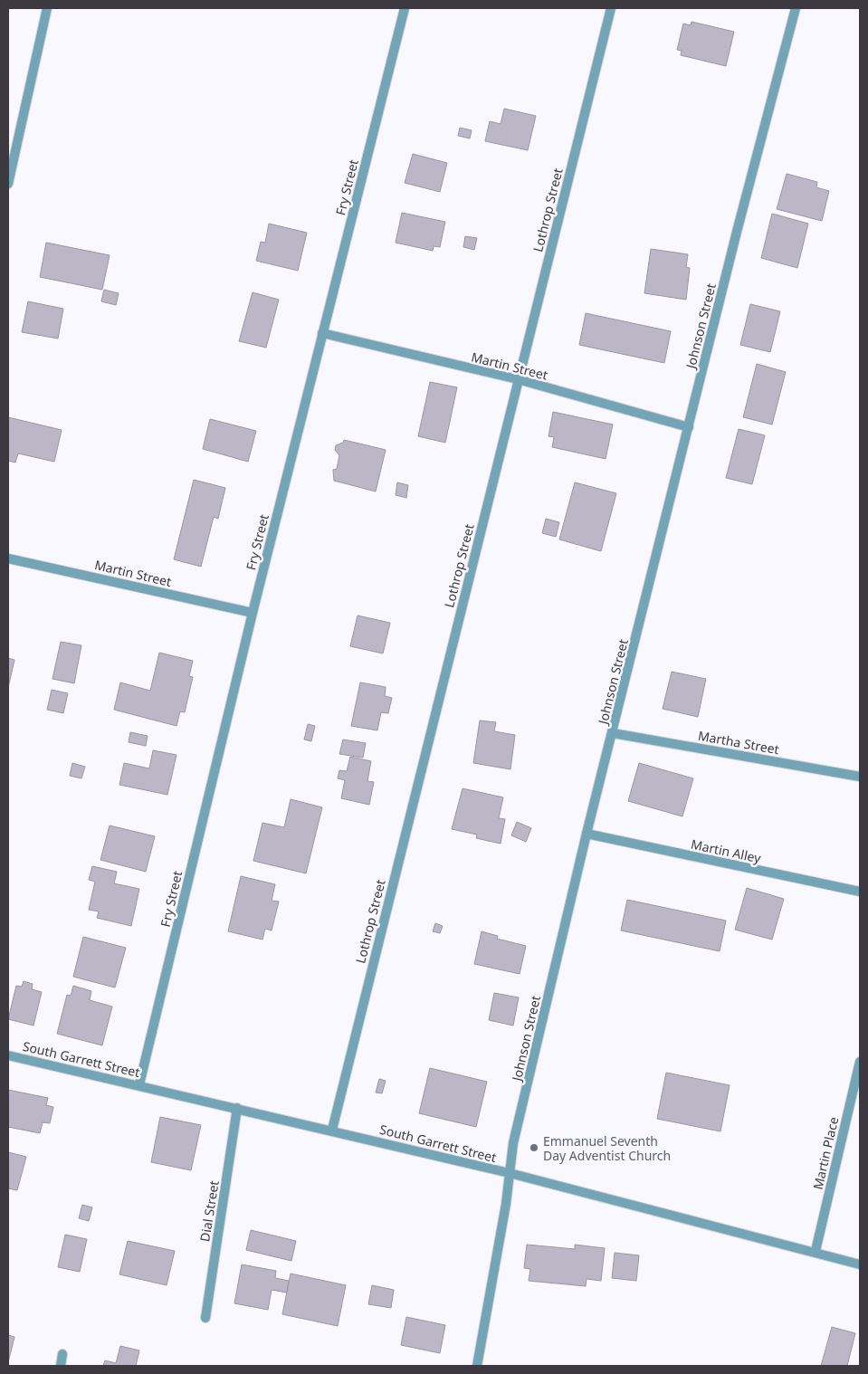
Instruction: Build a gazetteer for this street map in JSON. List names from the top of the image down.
{
  "streets": {
    "street": [
      "Fry Street",
      "Lothrop Street",
      "Johnson Street",
      "Martin Street",
      "Martha Street",
      "Martin Alley",
      "South Garrett Street",
      "Martin Place",
      "Dial Street"
    ]
  },
  "crossings": [
    ["Fry Street", "Martin Street"],
    ["Fry Street", "South Garrett Street"],
    ["Lothrop Street", "Martin Street"],
    ["Lothrop Street", "South Garrett Street"],
    ["Johnson Street", "Martin Street"],
    ["Johnson Street", "Martha Street"],
    ["Johnson Street", "Martin Alley"],
    ["Johnson Street", "South Garrett Street"],
    ["South Garrett Street", "Martin Place"],
    ["South Garrett Street", "Dial Street"]
  ],
  "places": ["Emmanuel Seventh Day Adventist Church"]
}
